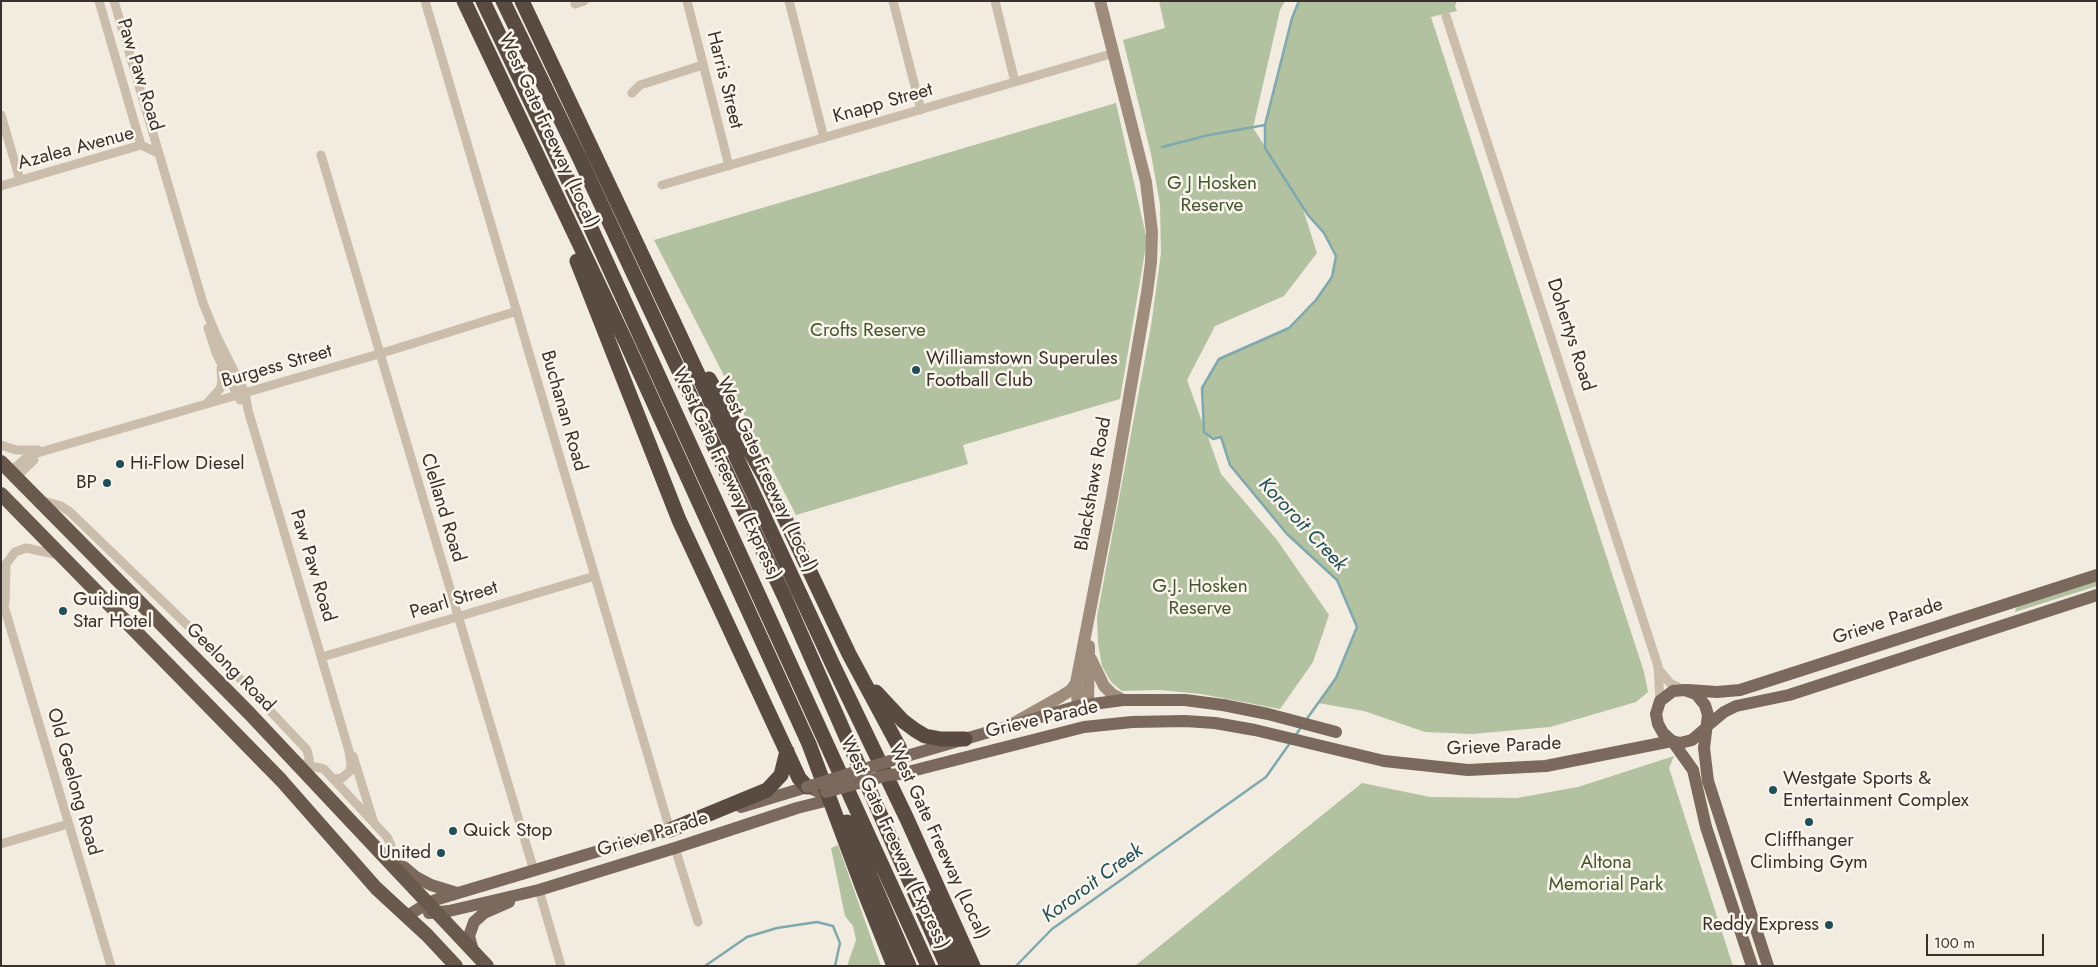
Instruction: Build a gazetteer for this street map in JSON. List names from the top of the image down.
{
  "streets": {
    "highway": ["West Gate Freeway (Local)", "West Gate Freeway (Express)", "Geelong Road"],
    "main road": ["Blackshaws Road", "Grieve Parade"],
    "street": [
      "Paw Paw Road",
      "Harris Street",
      "Knapp Street",
      "Azalea Avenue",
      "Dohertys Road",
      "Burgess Street",
      "Buchanan Road",
      "Clelland Road",
      "Pearl Street",
      "Old Geelong Road"
    ]
  },
  "crossings": [
    ["Paw Paw Road", "Azalea Avenue"],
    ["Paw Paw Road", "Burgess Street"],
    ["Paw Paw Road", "Pearl Street"],
    ["Harris Street", "Knapp Street"],
    ["Knapp Street", "Blackshaws Road"],
    ["Dohertys Road", "Grieve Parade"],
    ["Burgess Street", "Buchanan Road"],
    ["Burgess Street", "Clelland Road"],
    ["Burgess Street", "Geelong Road"],
    ["Buchanan Road", "Pearl Street"],
    ["Buchanan Road", "Grieve Parade"],
    ["Blackshaws Road", "Grieve Parade"],
    ["Clelland Road", "Pearl Street"],
    ["Clelland Road", "Grieve Parade"],
    ["Grieve Parade", "Geelong Road"]
  ],
  "water": ["Kororoit Creek"],
  "parks": [
    "G J Hosken Reserve",
    "Crofts Reserve",
    "G.J. Hosken Reserve",
    "Altona Memorial Park"
  ],
  "places": [
    "Williamstown Superules Football Club",
    "Hi-Flow Diesel",
    "BP",
    "Guiding Star Hotel",
    "Westgate Sports & Entertainment Complex",
    "Cliffhanger Climbing Gym",
    "Quick Stop",
    "United",
    "Reddy Express"
  ],
  "scale_bar": "100 m"
}
